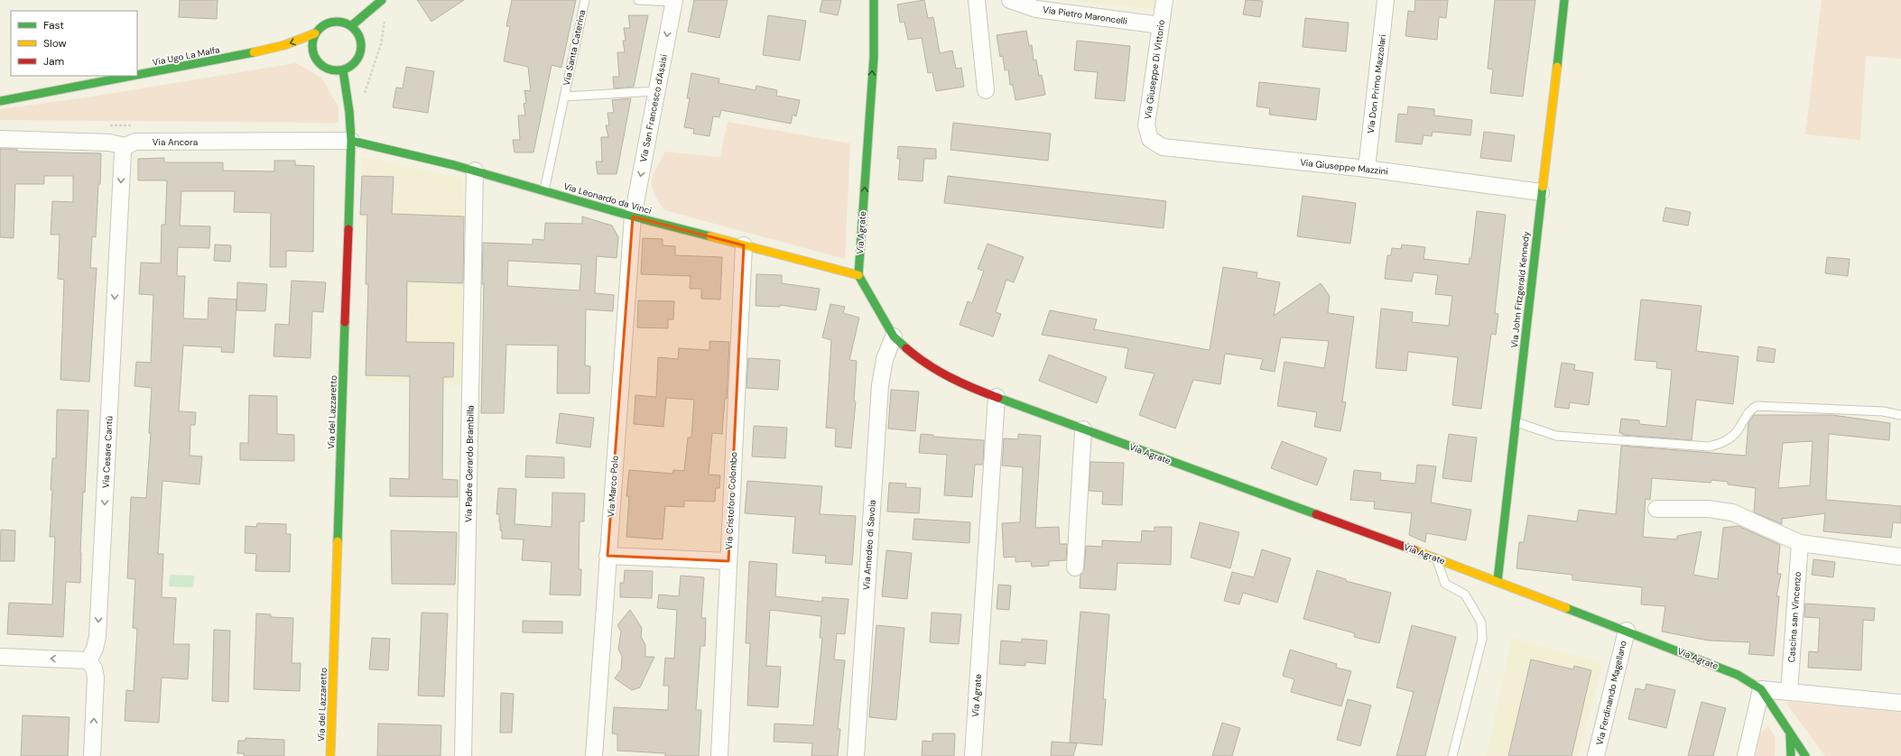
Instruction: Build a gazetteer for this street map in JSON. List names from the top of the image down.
{
  "streets": {
    "main road": [
      "Via Ugo La Malfa",
      "Via Leonardo da Vinci",
      "Via Agrate",
      "Via John Fitzgerald Kennedy",
      "Via del Lazzaretto"
    ],
    "street": [
      "Via Pietro Maroncelli",
      "Via Giuseppe Di Vittorio",
      "Via Don Primo Mazzolari",
      "Via San Francesco d'Assisi",
      "Via Ancora",
      "Via Giuseppe Mazzini",
      "Via Cesare Cantù",
      "Via Padre Gerardo Brambilla",
      "Via Marco Polo",
      "Via Cristoforo Colombo",
      "Via Amedeo di Savoia",
      "Cascina san Vincenzo",
      "Via Ferdinando Magellano"
    ],
    "lane": ["Via Santa Caterina"]
  },
  "crossings": [
    ["Via Pietro Maroncelli", "Via Giuseppe Di Vittorio"],
    ["Via Santa Caterina", "Via San Francesco d'Assisi"],
    ["Via Santa Caterina", "Via Leonardo da Vinci"],
    ["Via Ugo La Malfa", "Via del Lazzaretto"],
    ["Via Giuseppe Di Vittorio", "Via Giuseppe Mazzini"],
    ["Via Don Primo Mazzolari", "Via Giuseppe Mazzini"],
    ["Via San Francesco d'Assisi", "Via Leonardo da Vinci"],
    ["Via San Francesco d'Assisi", "Via Marco Polo"],
    ["Via Ancora", "Via Leonardo da Vinci"],
    ["Via Ancora", "Via del Lazzaretto"],
    ["Via Ancora", "Via Cesare Cantù"],
    ["Via Giuseppe Mazzini", "Via John Fitzgerald Kennedy"],
    ["Via Leonardo da Vinci", "Via Agrate"],
    ["Via Leonardo da Vinci", "Via del Lazzaretto"],
    ["Via Leonardo da Vinci", "Via Padre Gerardo Brambilla"],
    ["Via Leonardo da Vinci", "Via Marco Polo"],
    ["Via Leonardo da Vinci", "Via Cristoforo Colombo"],
    ["Via Agrate", "Via John Fitzgerald Kennedy"],
    ["Via Agrate", "Via Amedeo di Savoia"],
    ["Via Agrate", "Cascina san Vincenzo"],
    ["Via Agrate", "Via Ferdinando Magellano"]
  ],
  "one_way": ["Via San Francesco d'Assisi", "Via Cesare Cantù"],
  "legend": ["Fast", "Slow", "Jam"]
}
